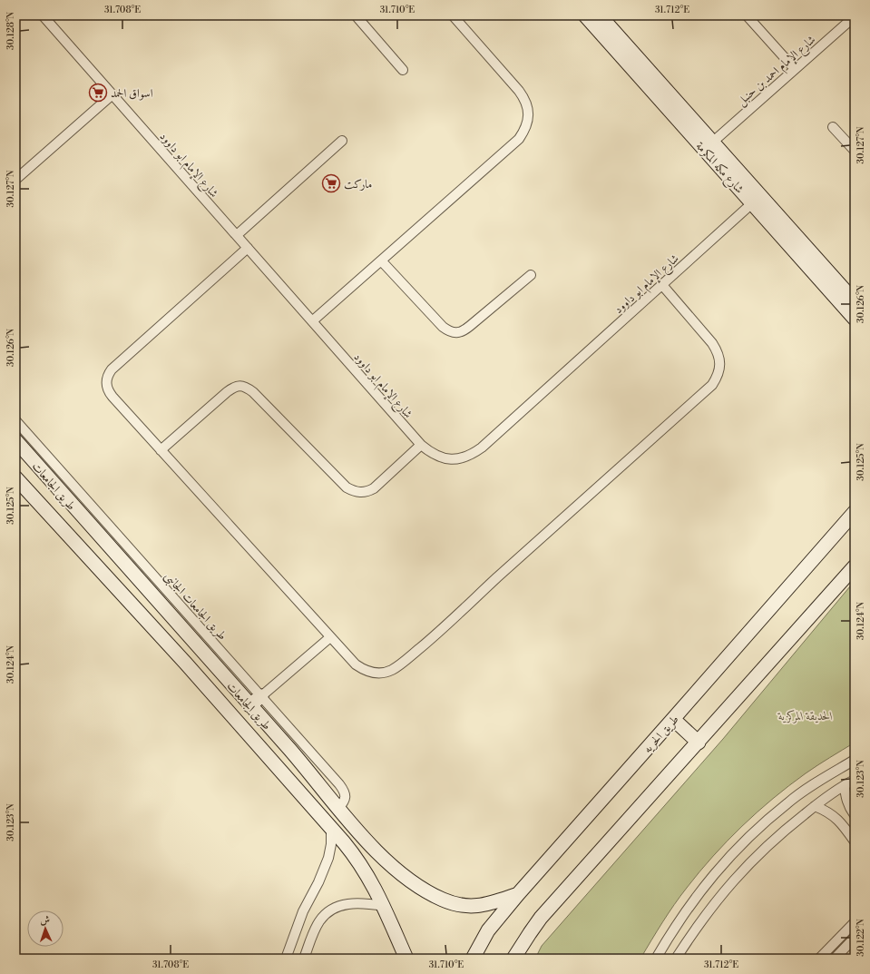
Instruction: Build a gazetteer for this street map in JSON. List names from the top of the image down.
{
  "streets": {
    "main road": ["شارع مكه المكرمة", "طريق الجامعات", "طريق الحريه"],
    "street": ["شارع الإمام احمد بن حنبل", "شارع الإمام ابو داوود", "طريق الجامعات الجانبى"]
  },
  "crossings": [
    ["شارع الإمام احمد بن حنبل", "شارع مكه المكرمة"],
    ["شارع الإمام ابو داوود", "شارع مكه المكرمة"],
    ["طريق الجامعات", "طريق الجامعات الجانبى"],
    ["طريق الجامعات", "طريق الحريه"]
  ],
  "parks": ["الحديقة المركزية"],
  "places": {
    "supermarket": ["اسواق الحمد", "ماركت"]
  },
  "north": "top",
  "coordinates": [
    "31.708°E",
    "31.710°E",
    "31.712°E",
    "30.128°N",
    "30.127°N",
    "30.126°N",
    "30.125°N",
    "30.124°N",
    "30.123°N",
    "30.122°N"
  ]
}
